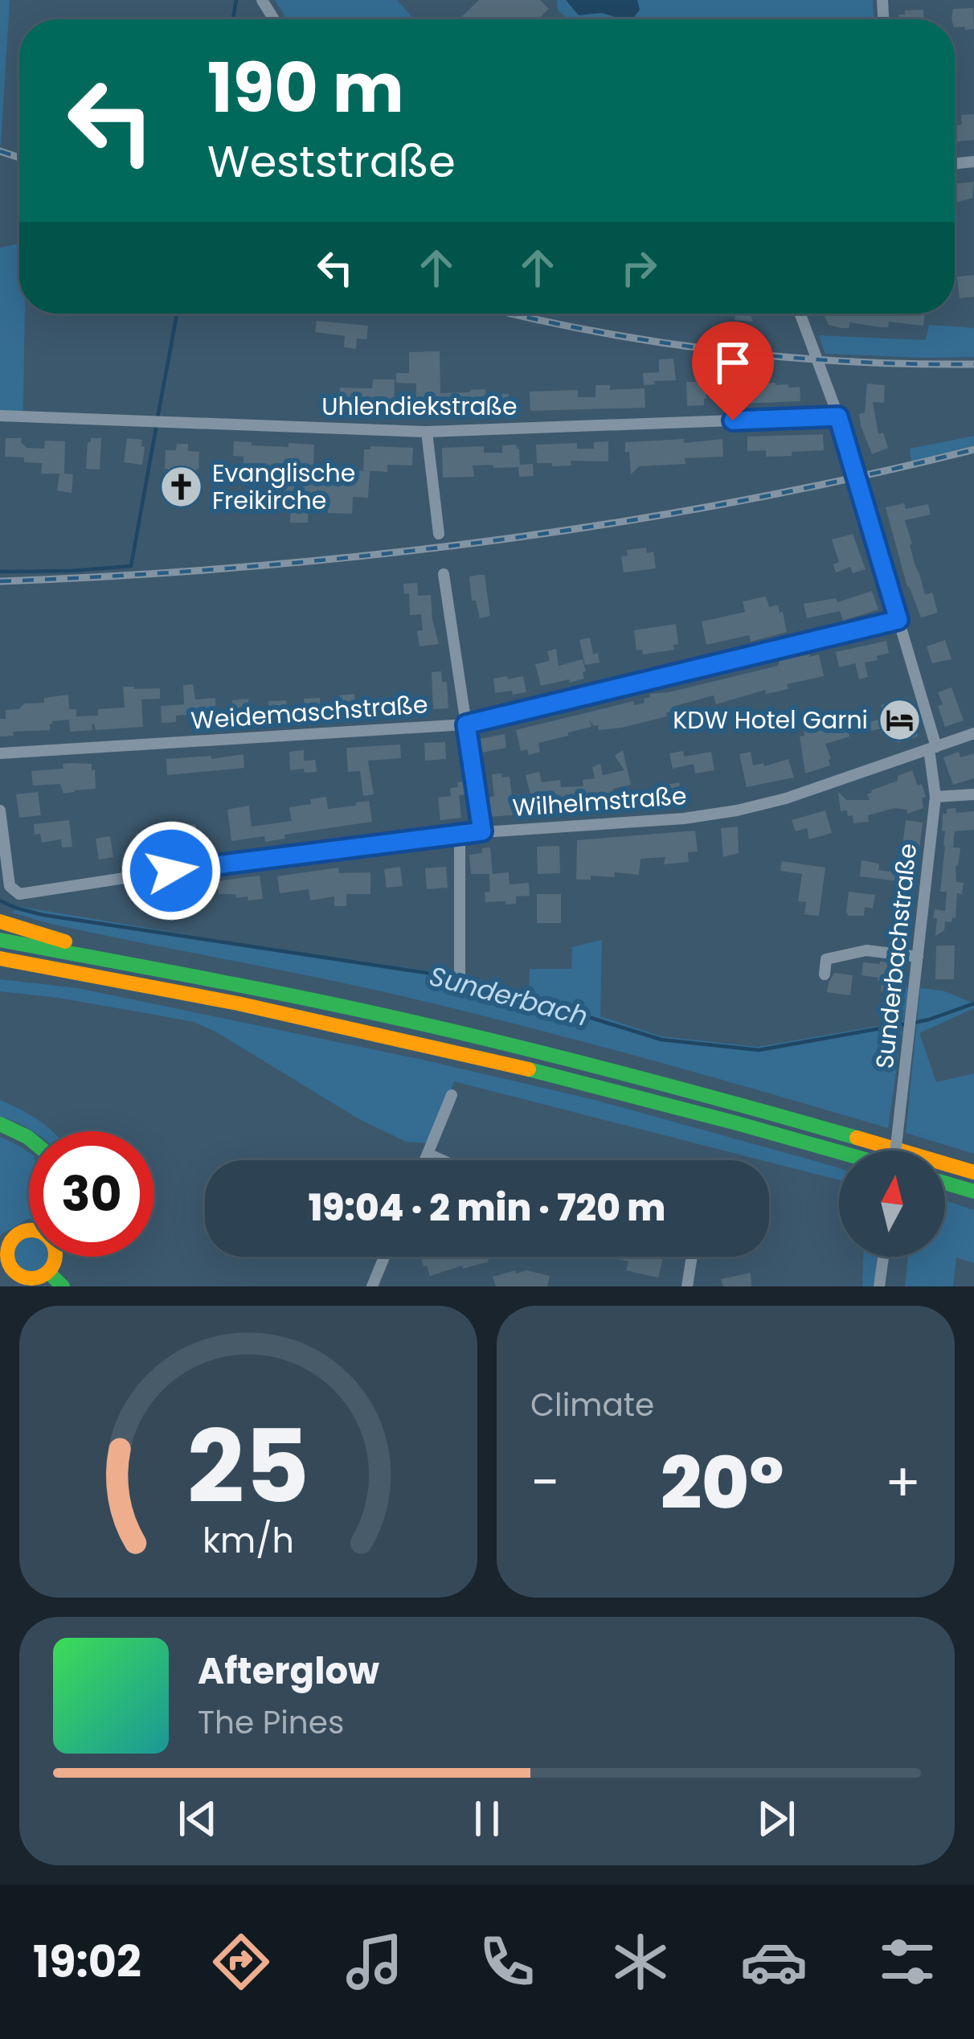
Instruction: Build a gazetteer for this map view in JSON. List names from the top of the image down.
{
  "streets": {
    "street": [
      "Uhlendiekstraße",
      "Weidemaschstraße",
      "Wilhelmstraße",
      "Sunderbachstraße"
    ]
  },
  "crossings": [
    ["Uhlendiekstraße", "Sunderbachstraße"],
    ["Weidemaschstraße", "Sunderbachstraße"],
    ["Wilhelmstraße", "Sunderbachstraße"]
  ],
  "water": ["Sunderbach"],
  "places": {
    "church": ["Evanglische Freikirche"],
    "hotel": ["KDW Hotel Garni"]
  },
  "north": "top",
  "page": {
    "turn": ["190 m", "Weststraße"],
    "limit": "30",
    "trip": "19:04 · 2 min · 720 m",
    "tile": "Climate",
    "heat": ["−", "20°", "+"],
    "song": ["Afterglow", "The Pines"],
    "tabs": "19:02",
    "gauge": ["25", "km/h"]
  }
}
